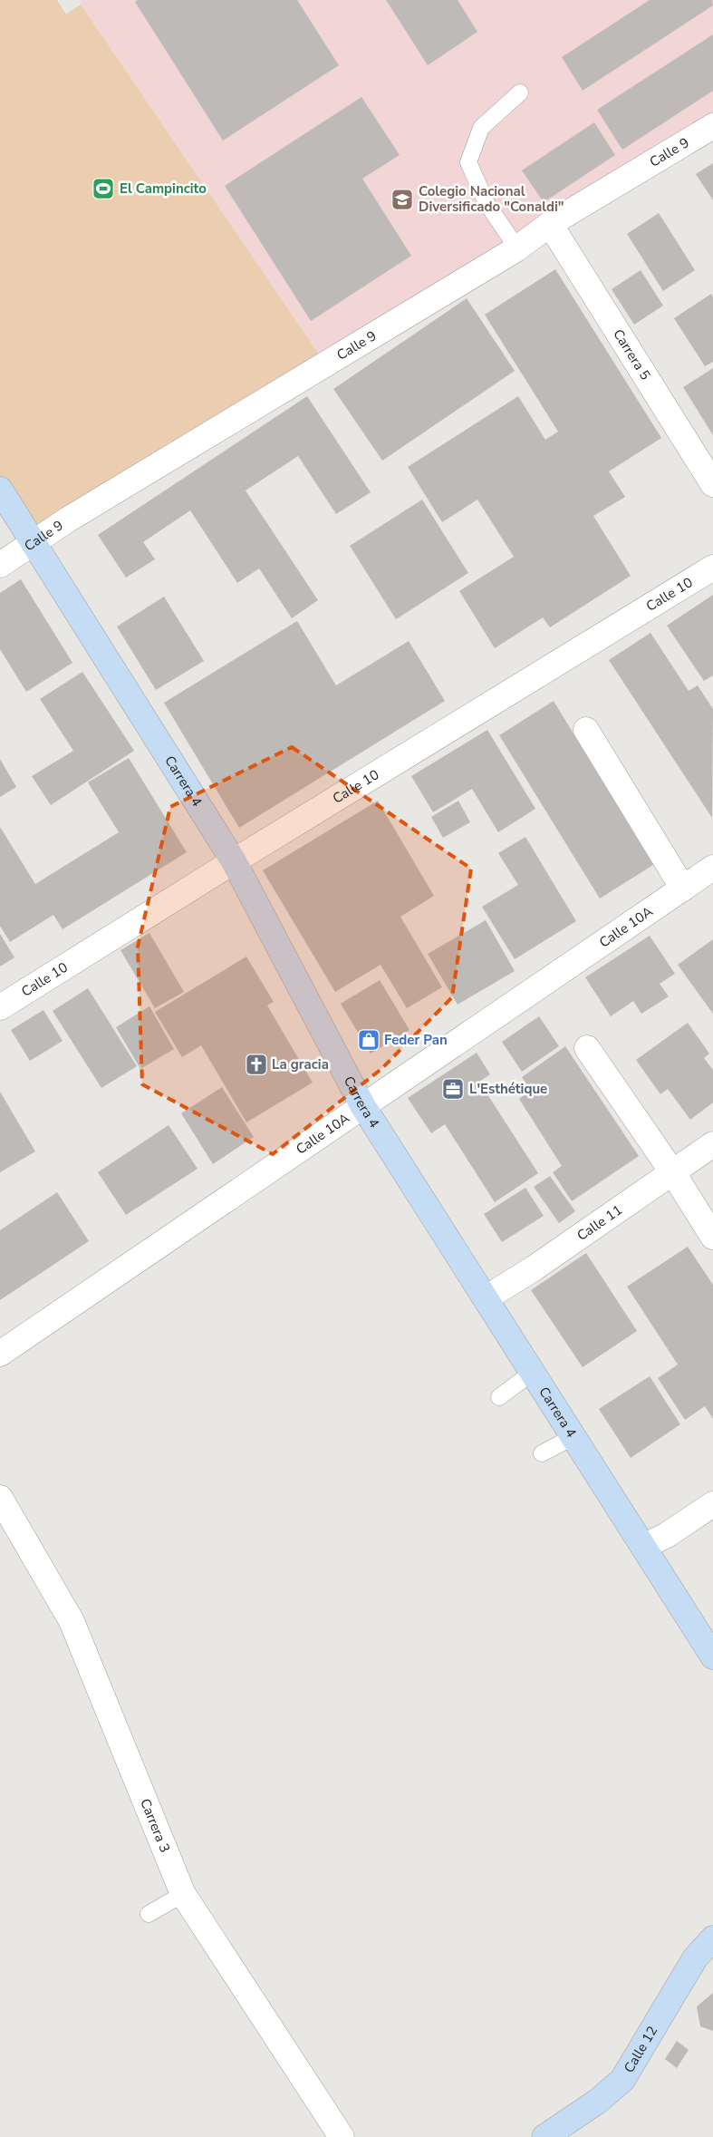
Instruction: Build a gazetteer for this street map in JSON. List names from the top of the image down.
{
  "streets": {
    "street": [
      "Calle 9",
      "Carrera 5",
      "Calle 10",
      "Carrera 4",
      "Calle 10A",
      "Calle 11",
      "Carrera 3",
      "Calle 12"
    ]
  },
  "crossings": [
    ["Calle 9", "Carrera 5"],
    ["Calle 9", "Carrera 4"],
    ["Calle 10", "Carrera 4"],
    ["Carrera 4", "Calle 10A"],
    ["Carrera 4", "Calle 11"]
  ],
  "places": {
    "sports": ["El Campincito"],
    "school or university": ["Colegio Nacional Diversificado \"Conaldi\""],
    "shop": ["Feder Pan"],
    "church": ["La gracia"],
    "office": ["L'Esthétique"]
  }
}
